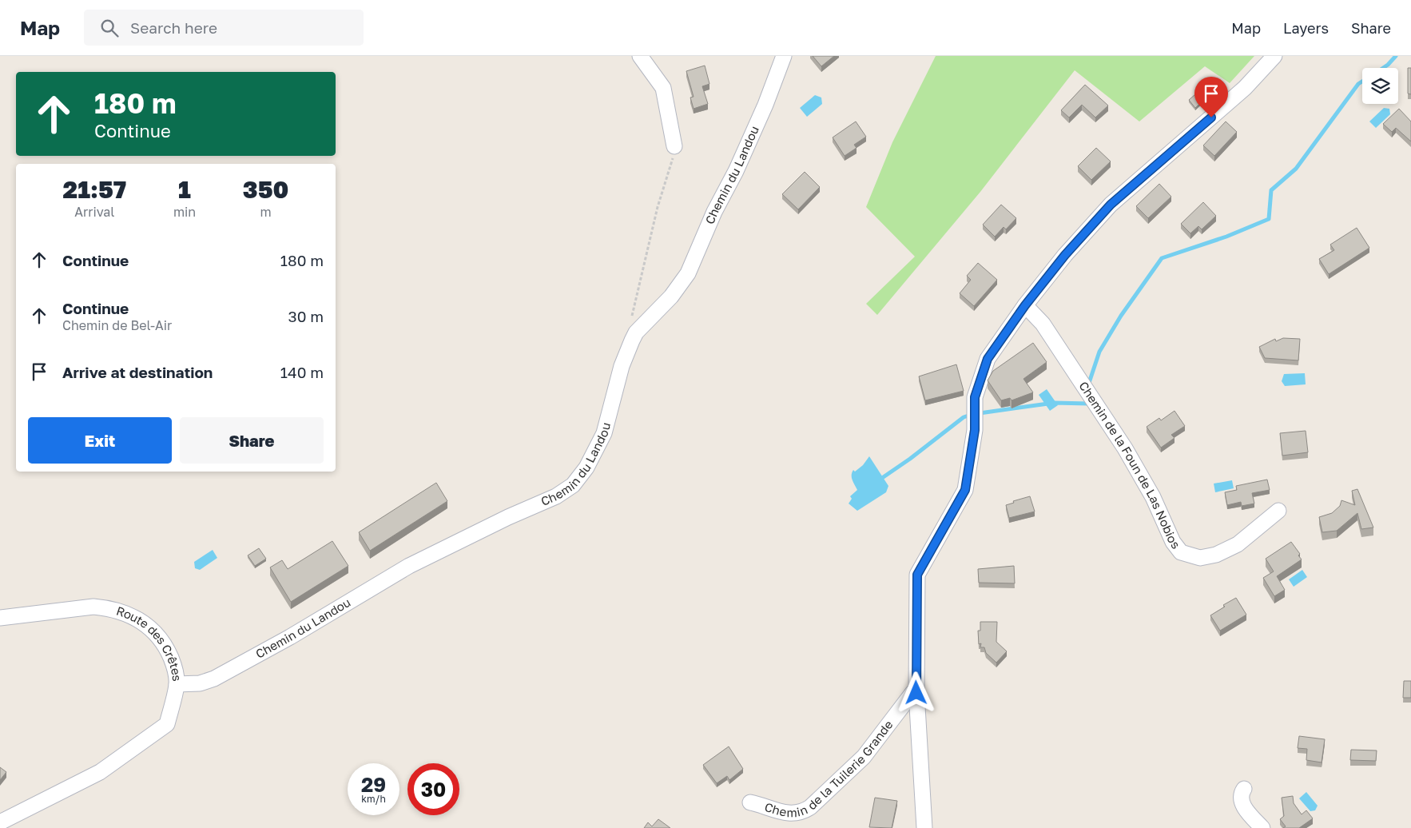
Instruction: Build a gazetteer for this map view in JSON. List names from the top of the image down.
{
  "streets": {
    "street": [
      "Chemin du Landou",
      "Chemin de la Foun de Las Nobios",
      "Route des Crêtes",
      "Chemin de la Tuilerie Grande"
    ]
  },
  "crossings": [
    ["Chemin du Landou", "Route des Crêtes"]
  ],
  "page": {
    "header": "Map",
    "search": "Search here",
    "nav": ["Map", "Layers", "Share"],
    "turn": ["180 m", "Continue"],
    "eta": [
      "21:57",
      "Arrival",
      "1",
      "min",
      "350",
      "m"
    ],
    "list": [
      {
        "name": "Continue",
        "value": "180 m"
      },
      {
        "name": "Continue",
        "note": "Chemin de Bel-Air",
        "value": "30 m"
      },
      {
        "name": "Arrive at destination",
        "value": "140 m"
      }
    ],
    "buttons": ["Exit", "Share"],
    "speed": "29 km/h",
    "limit": "30"
  }
}
